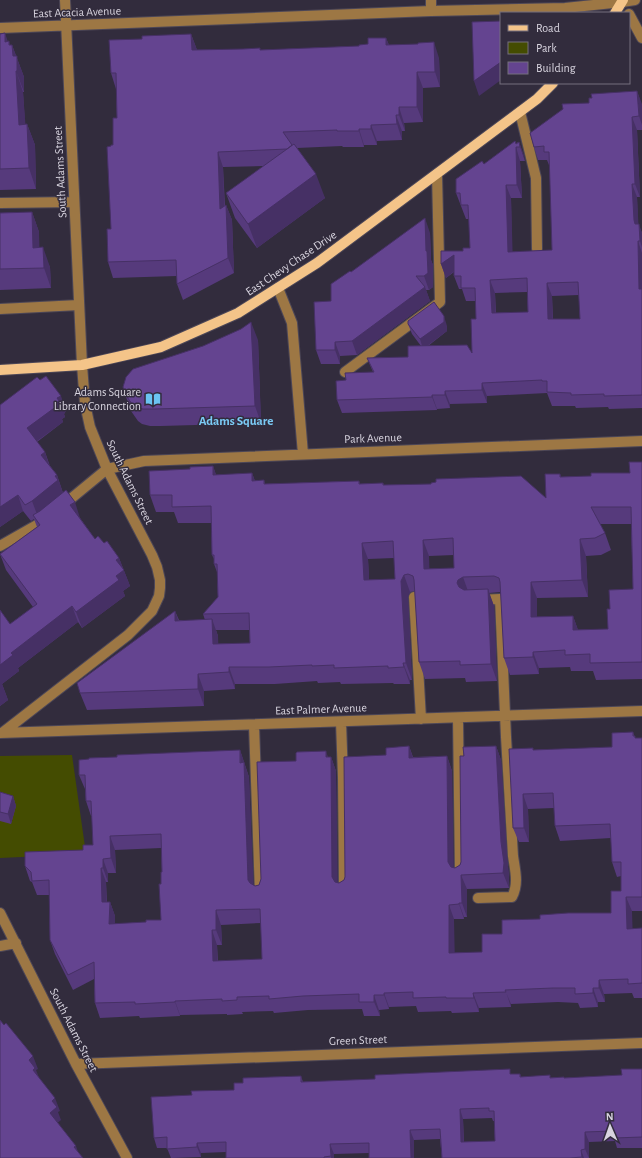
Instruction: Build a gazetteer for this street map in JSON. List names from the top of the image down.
{
  "streets": {
    "main road": ["East Chevy Chase Drive"],
    "street": [
      "East Acacia Avenue",
      "South Adams Street",
      "Park Avenue",
      "East Palmer Avenue",
      "Green Street"
    ]
  },
  "crossings": [
    ["East Acacia Avenue", "South Adams Street"],
    ["South Adams Street", "East Chevy Chase Drive"],
    ["South Adams Street", "Park Avenue"],
    ["South Adams Street", "East Palmer Avenue"],
    ["South Adams Street", "Green Street"]
  ],
  "districts": ["Adams Square"],
  "places": {
    "library": ["Adams Square Library Connection"]
  },
  "legend": ["Road", "Park", "Building"],
  "north": "top"
}
